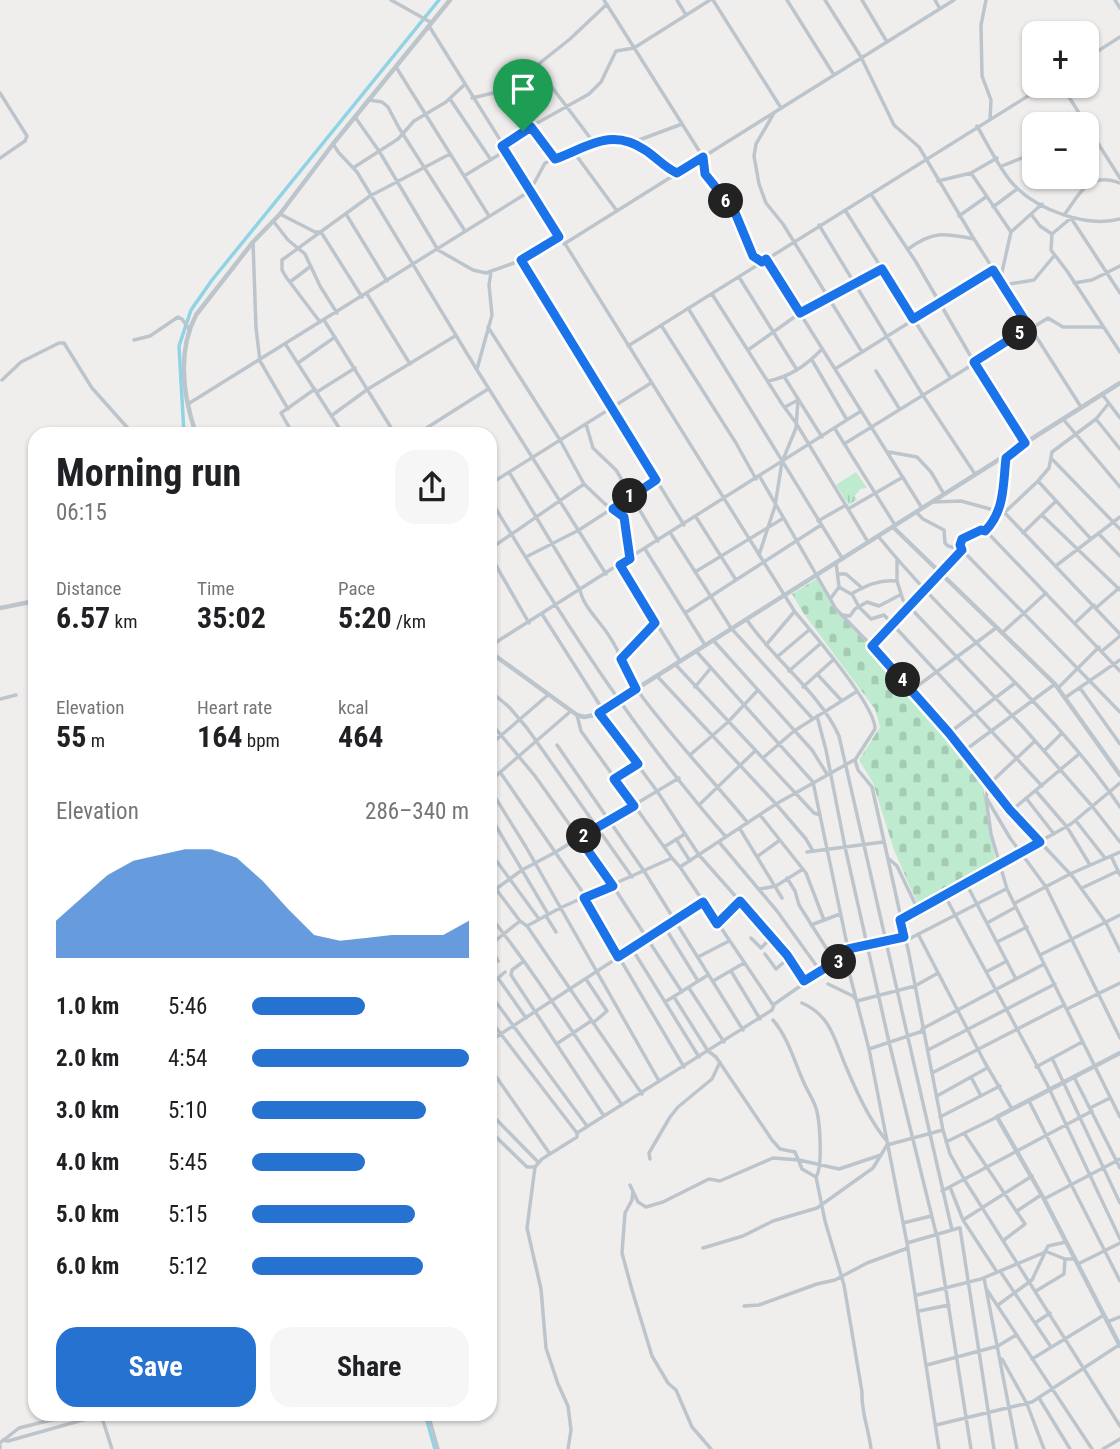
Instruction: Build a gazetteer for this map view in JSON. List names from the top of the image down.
{
  "page": {
    "map_buttons": ["+", "−"],
    "pins": [
      "6",
      "5",
      "1",
      "4",
      "2",
      "3"
    ],
    "heading": ["Morning run", "06:15"],
    "stats": [
      ["Distance", "6.57 km"],
      ["Time", "35:02"],
      ["Pace", "5:20 /km"],
      ["Elevation", "55 m"],
      ["Heart rate", "164 bpm"],
      ["kcal", "464"]
    ],
    "chart": ["Elevation", "286–340 m"],
    "list": [
      {
        "name": "1.0 km",
        "note": "5:46"
      },
      {
        "name": "2.0 km",
        "note": "4:54"
      },
      {
        "name": "3.0 km",
        "note": "5:10"
      },
      {
        "name": "4.0 km",
        "note": "5:45"
      },
      {
        "name": "5.0 km",
        "note": "5:15"
      },
      {
        "name": "6.0 km",
        "note": "5:12"
      }
    ],
    "buttons": ["Save", "Share"]
  }
}
